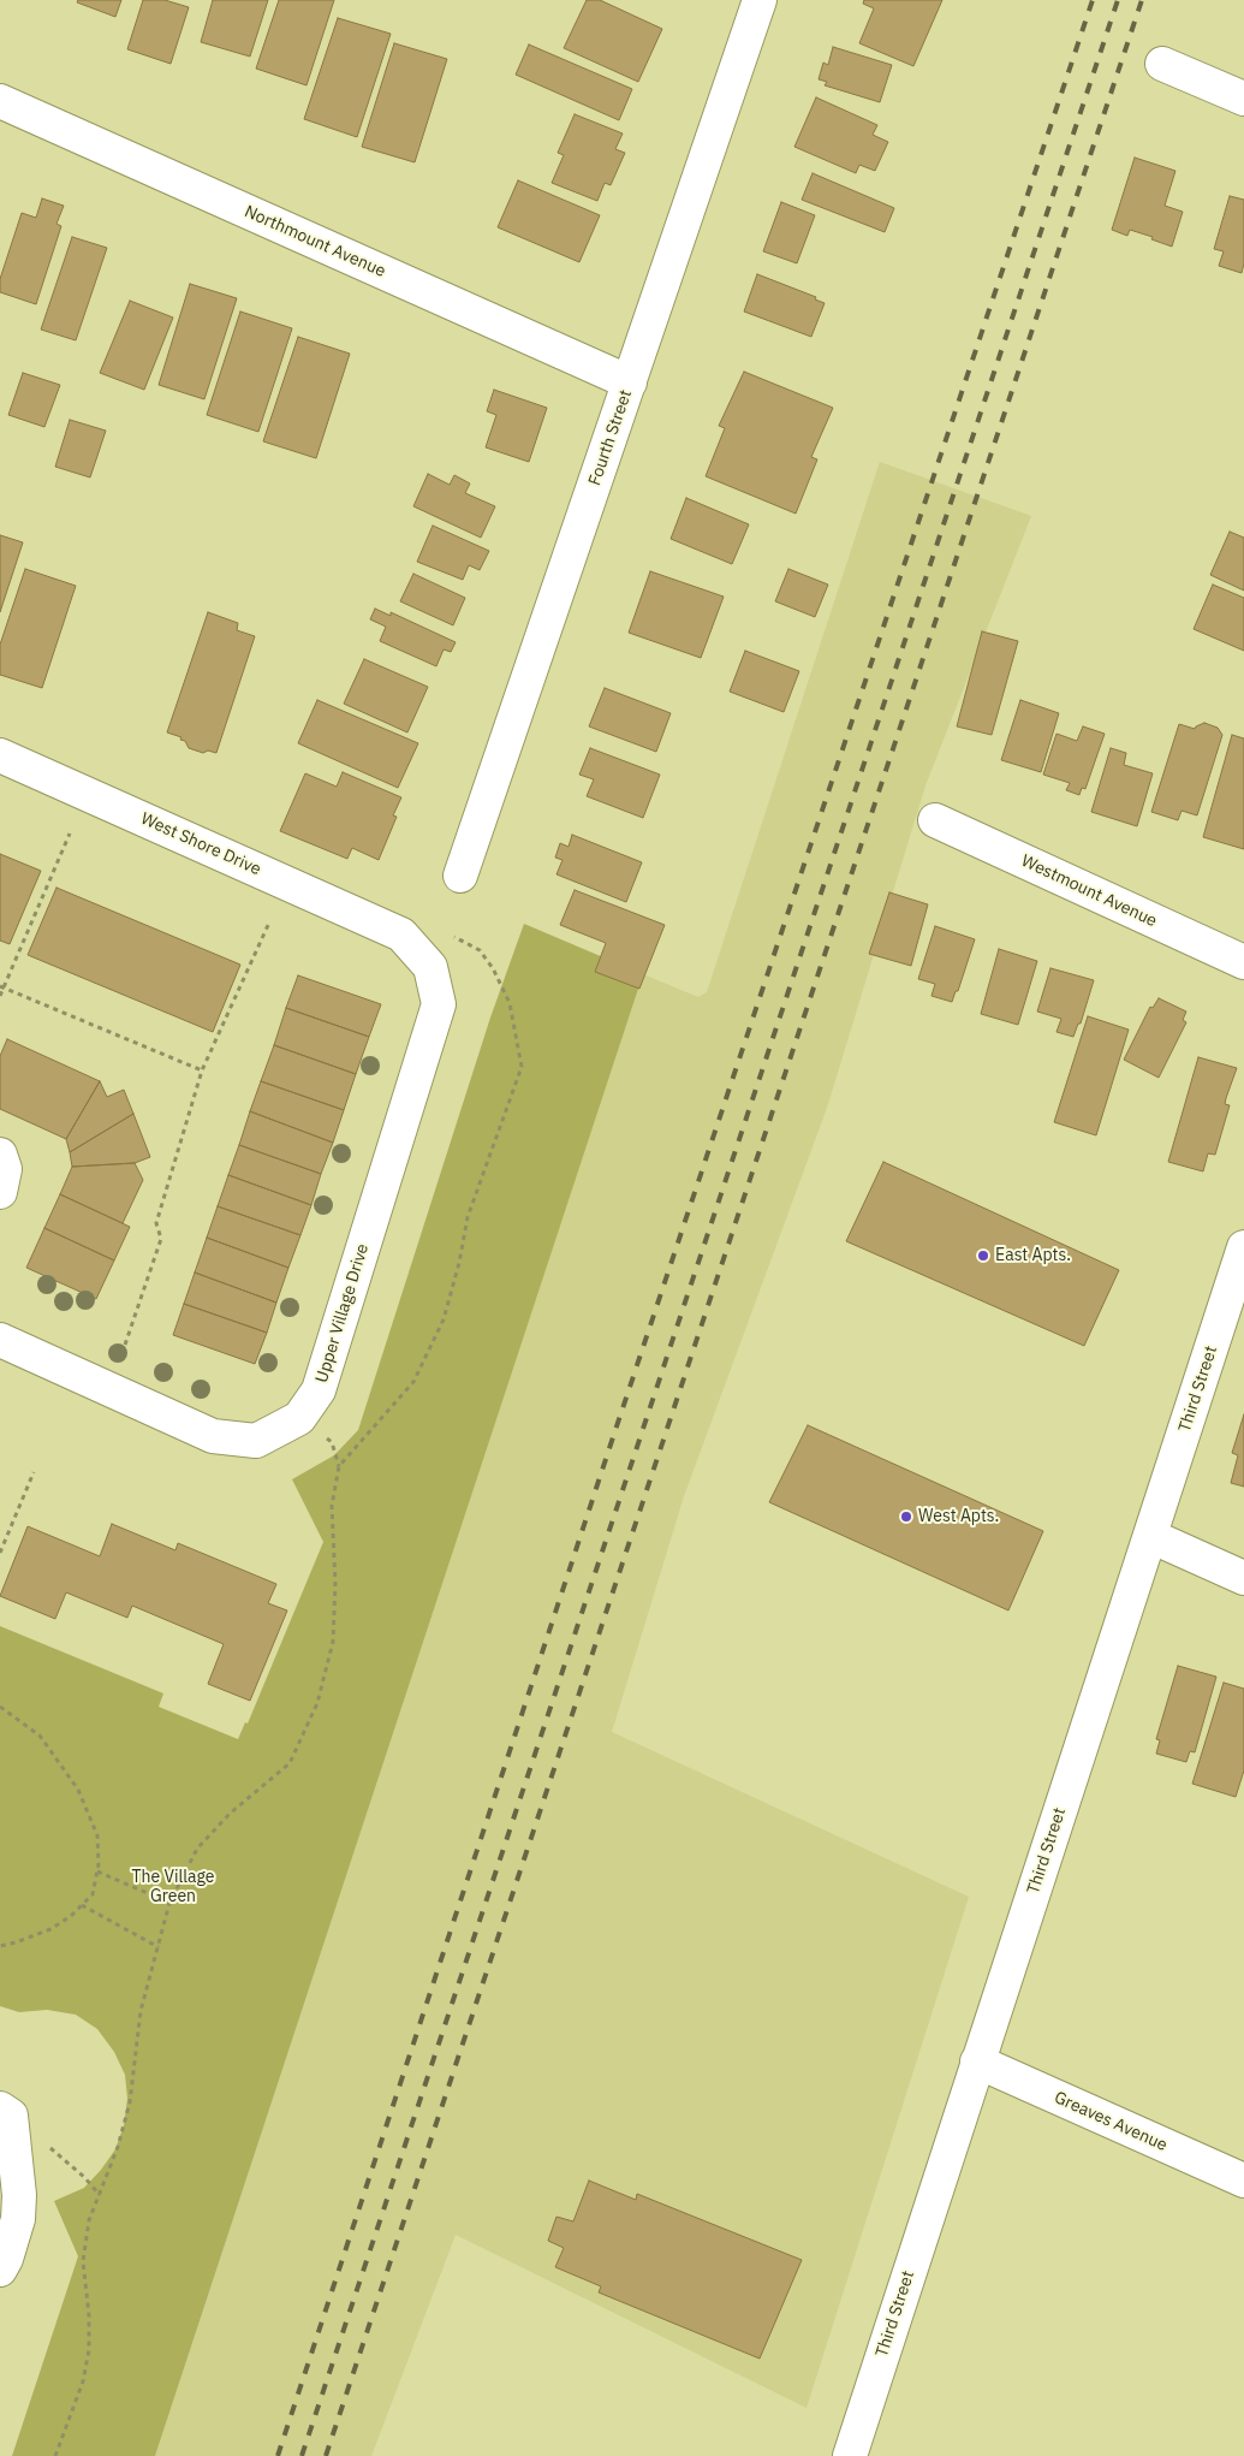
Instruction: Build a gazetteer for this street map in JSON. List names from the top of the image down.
{
  "streets": {
    "street": [
      "Northmount Avenue",
      "Fourth Street",
      "West Shore Drive",
      "Westmount Avenue",
      "Upper Village Drive",
      "Third Street",
      "Greaves Avenue"
    ]
  },
  "crossings": [
    ["Northmount Avenue", "Fourth Street"],
    ["West Shore Drive", "Upper Village Drive"],
    ["Third Street", "Greaves Avenue"]
  ],
  "parks": ["The Village Green"],
  "places": ["East Apts.", "West Apts."]
}
